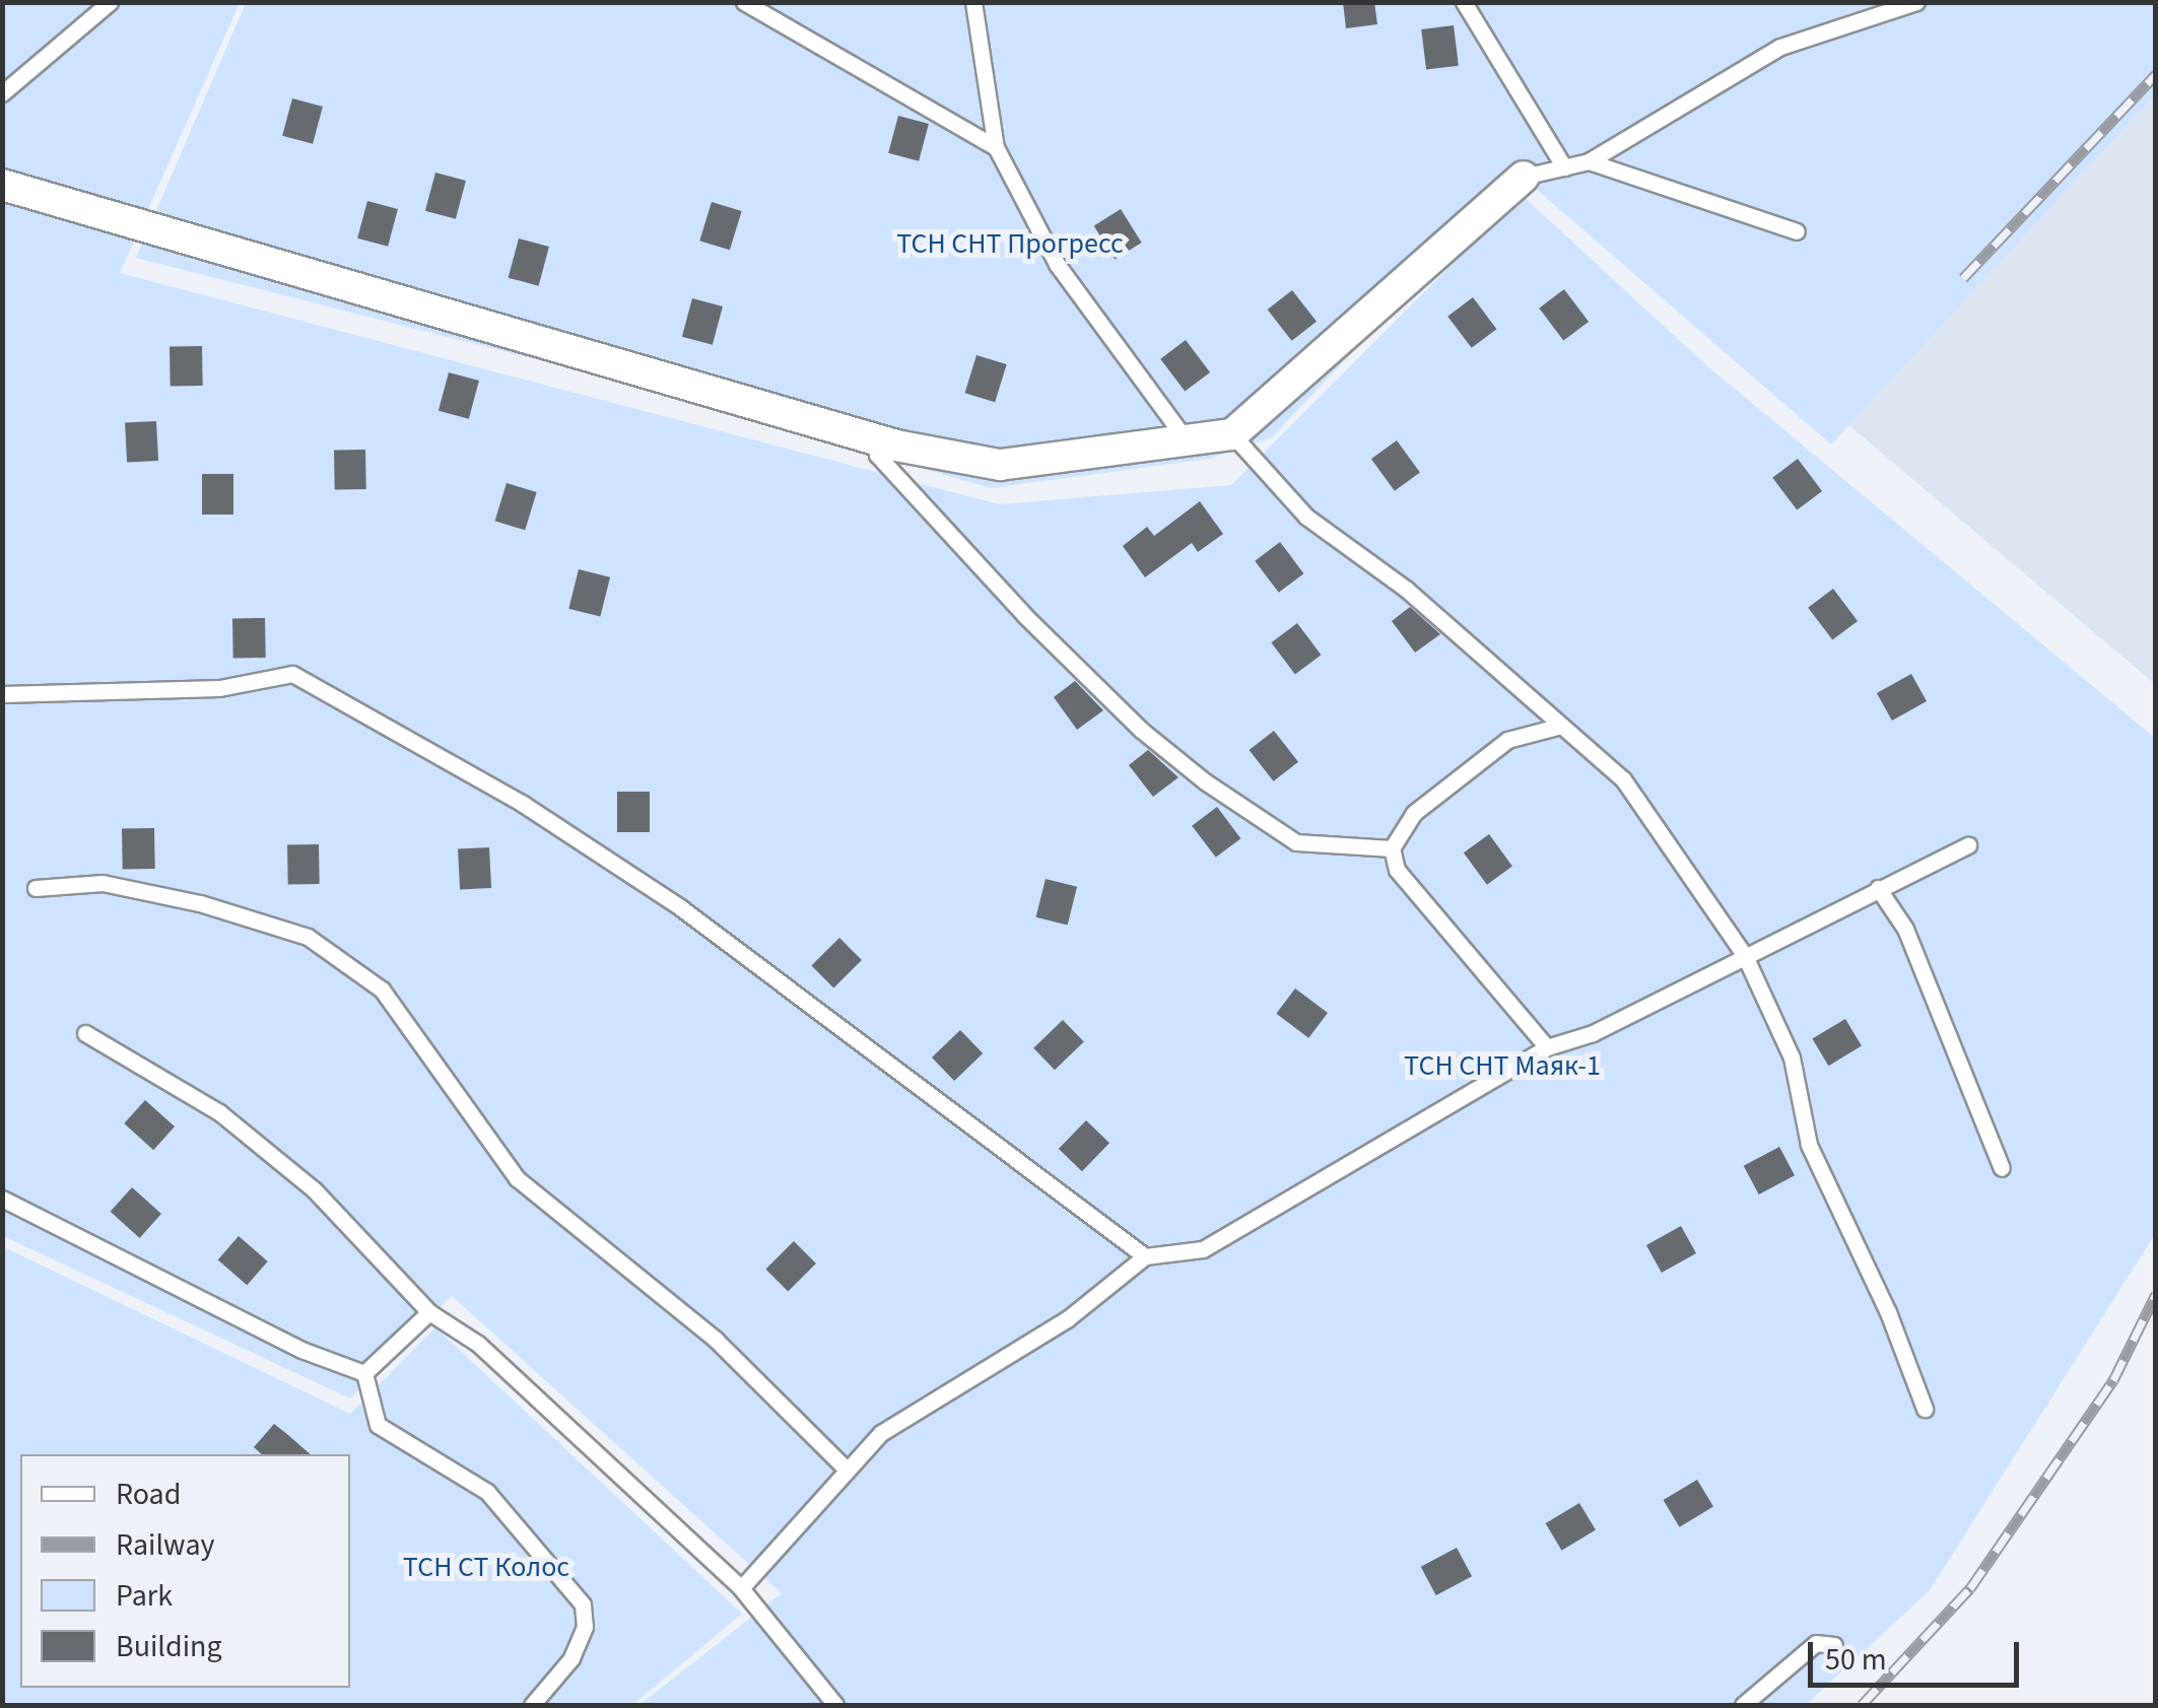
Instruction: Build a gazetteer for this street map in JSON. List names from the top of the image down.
{
  "parks": ["ТСН СНТ Прогресс", "ТСН СНТ Маяк-1", "ТСН СТ Колос"],
  "legend": [
    "Road",
    "Railway",
    "Park",
    "Building"
  ],
  "scale_bar": "50 m"
}
